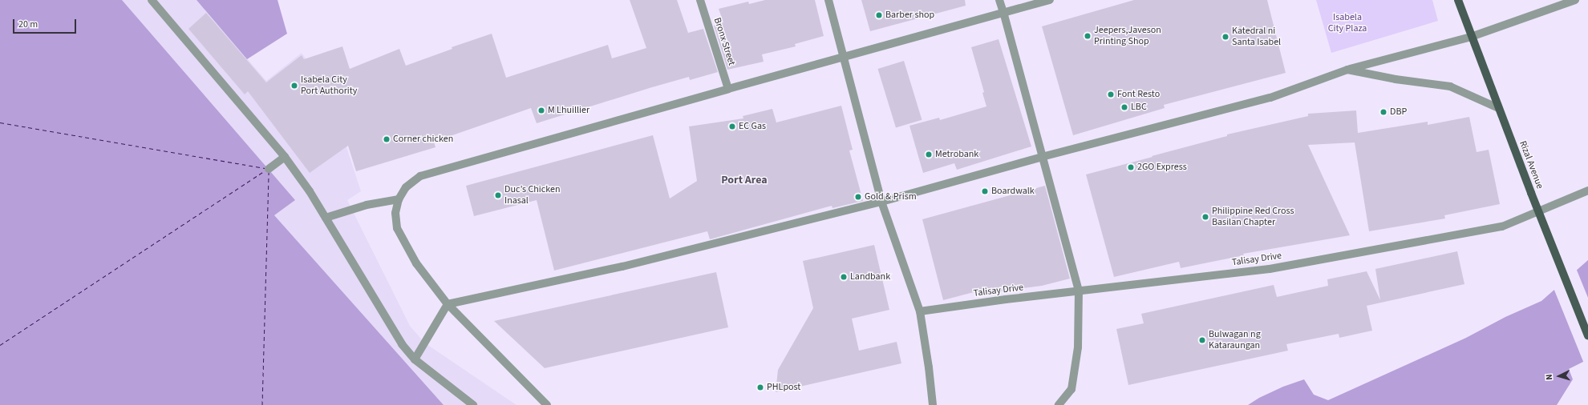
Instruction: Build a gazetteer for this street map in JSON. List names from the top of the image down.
{
  "streets": {
    "main road": ["Rizal Avenue"],
    "street": ["Bronx Street", "Talisay Drive"]
  },
  "districts": ["Port Area"],
  "parks": ["Isabela City Plaza"],
  "places": [
    "Barber shop",
    "Jeepers,Javeson Printing Shop",
    "Katedral ni Santa Isabel",
    "Isabela City Port Authority",
    "Font Resto",
    "LBC",
    "M Lhuillier",
    "DBP",
    "EC Gas",
    "Corner chicken",
    "Metrobank",
    "2GO Express",
    "Boardwalk",
    "Duc’s Chicken Inasal",
    "Gold & Prism",
    "Philippine Red Cross Basilan Chapter",
    "Landbank",
    "Bulwagan ng Kataraungan",
    "PHLpost"
  ],
  "scale_bar": "20 m",
  "north": "left"
}
